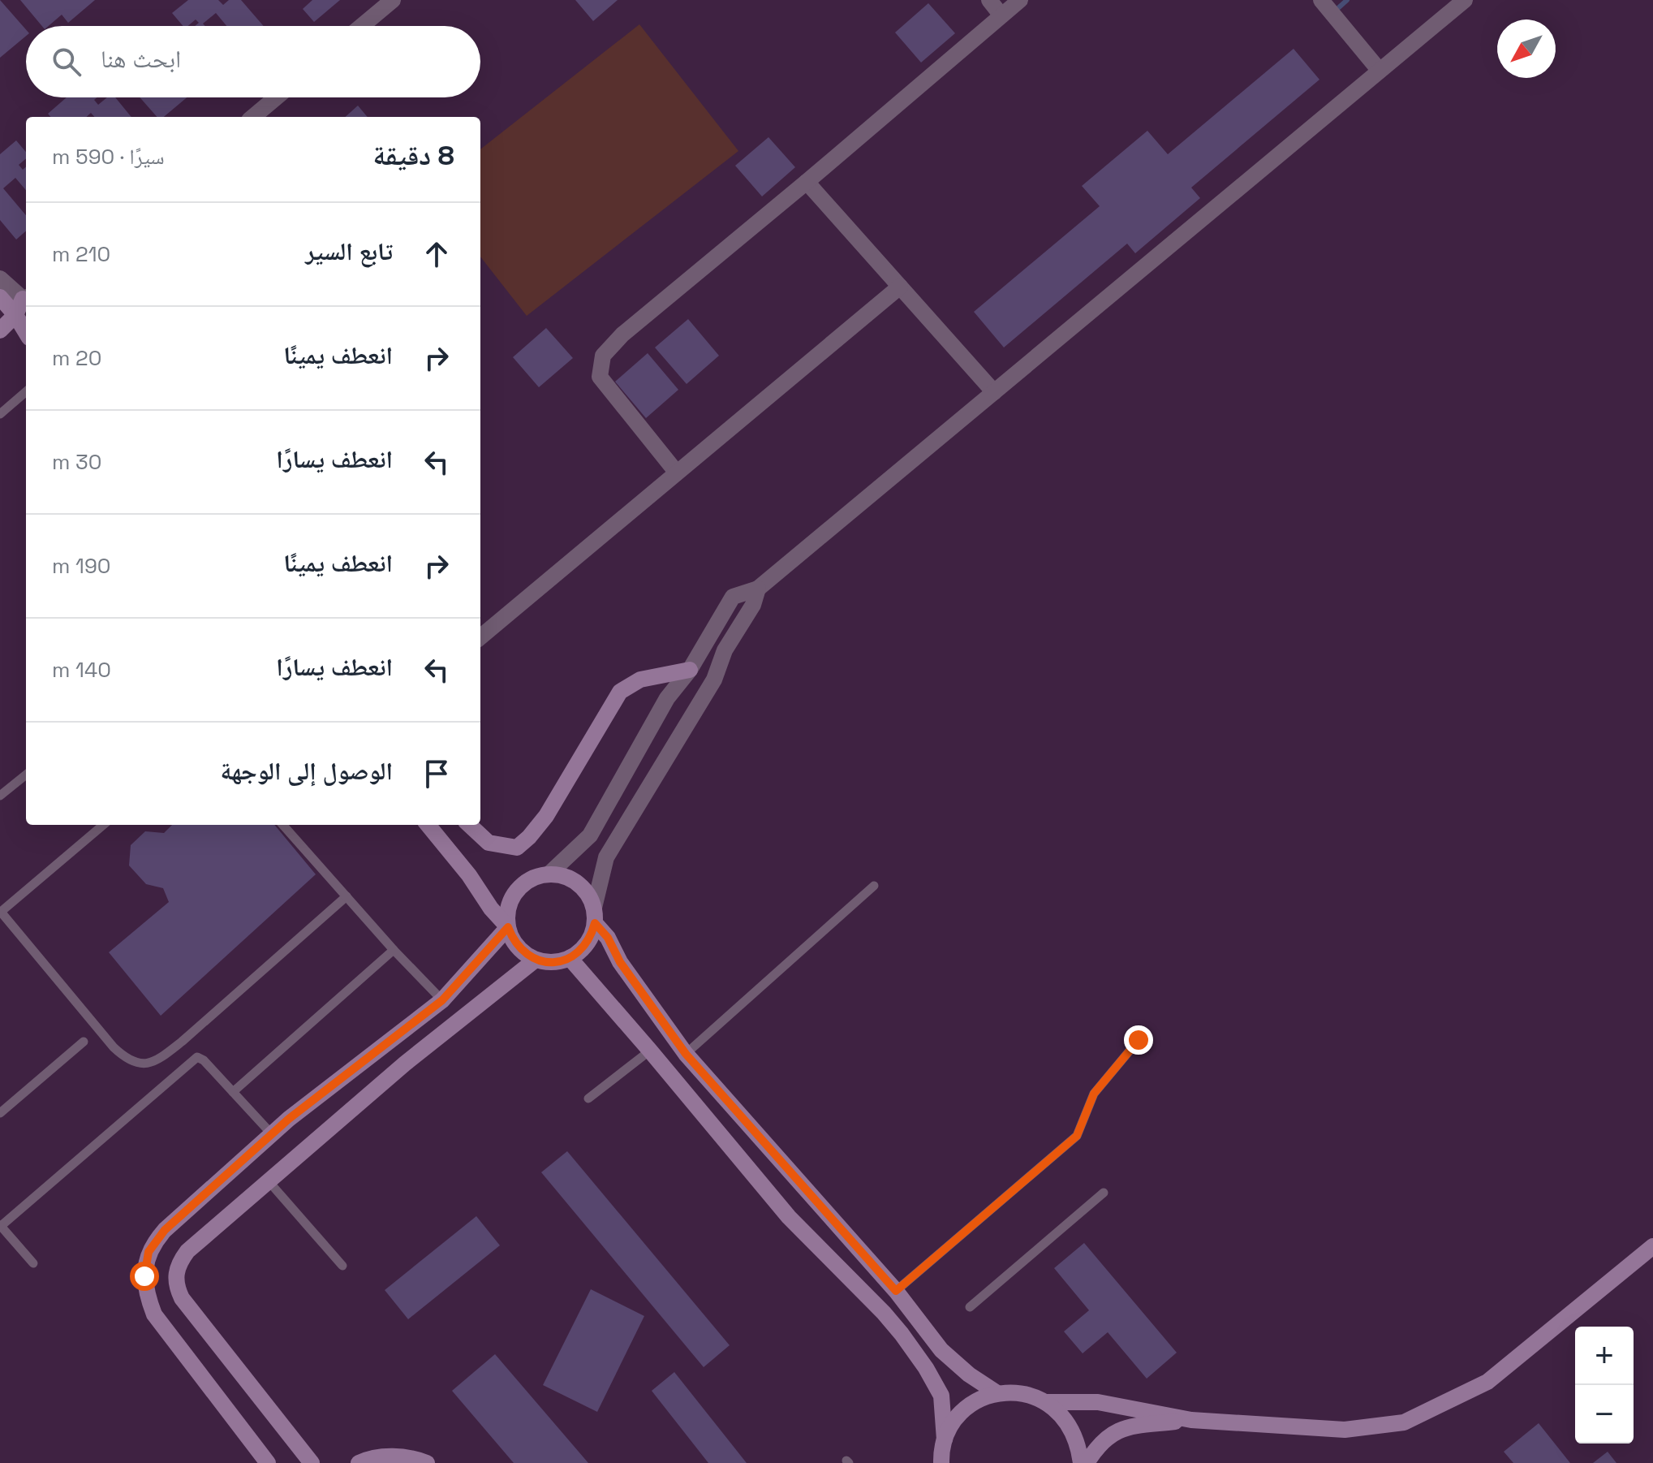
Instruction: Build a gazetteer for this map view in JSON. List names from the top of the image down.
{
  "north": "bottom left",
  "page": {
    "search": "ابحث هنا",
    "heading": ["8 دقيقة", "سيرًا · 590 m"],
    "list": [
      ["تابع السير", "210 m"],
      ["انعطف يمينًا", "20 m"],
      ["انعطف يسارًا", "30 m"],
      ["انعطف يمينًا", "190 m"],
      ["انعطف يسارًا", "140 m"],
      "الوصول إلى الوجهة"
    ],
    "map_buttons": ["+", "−"]
  }
}
